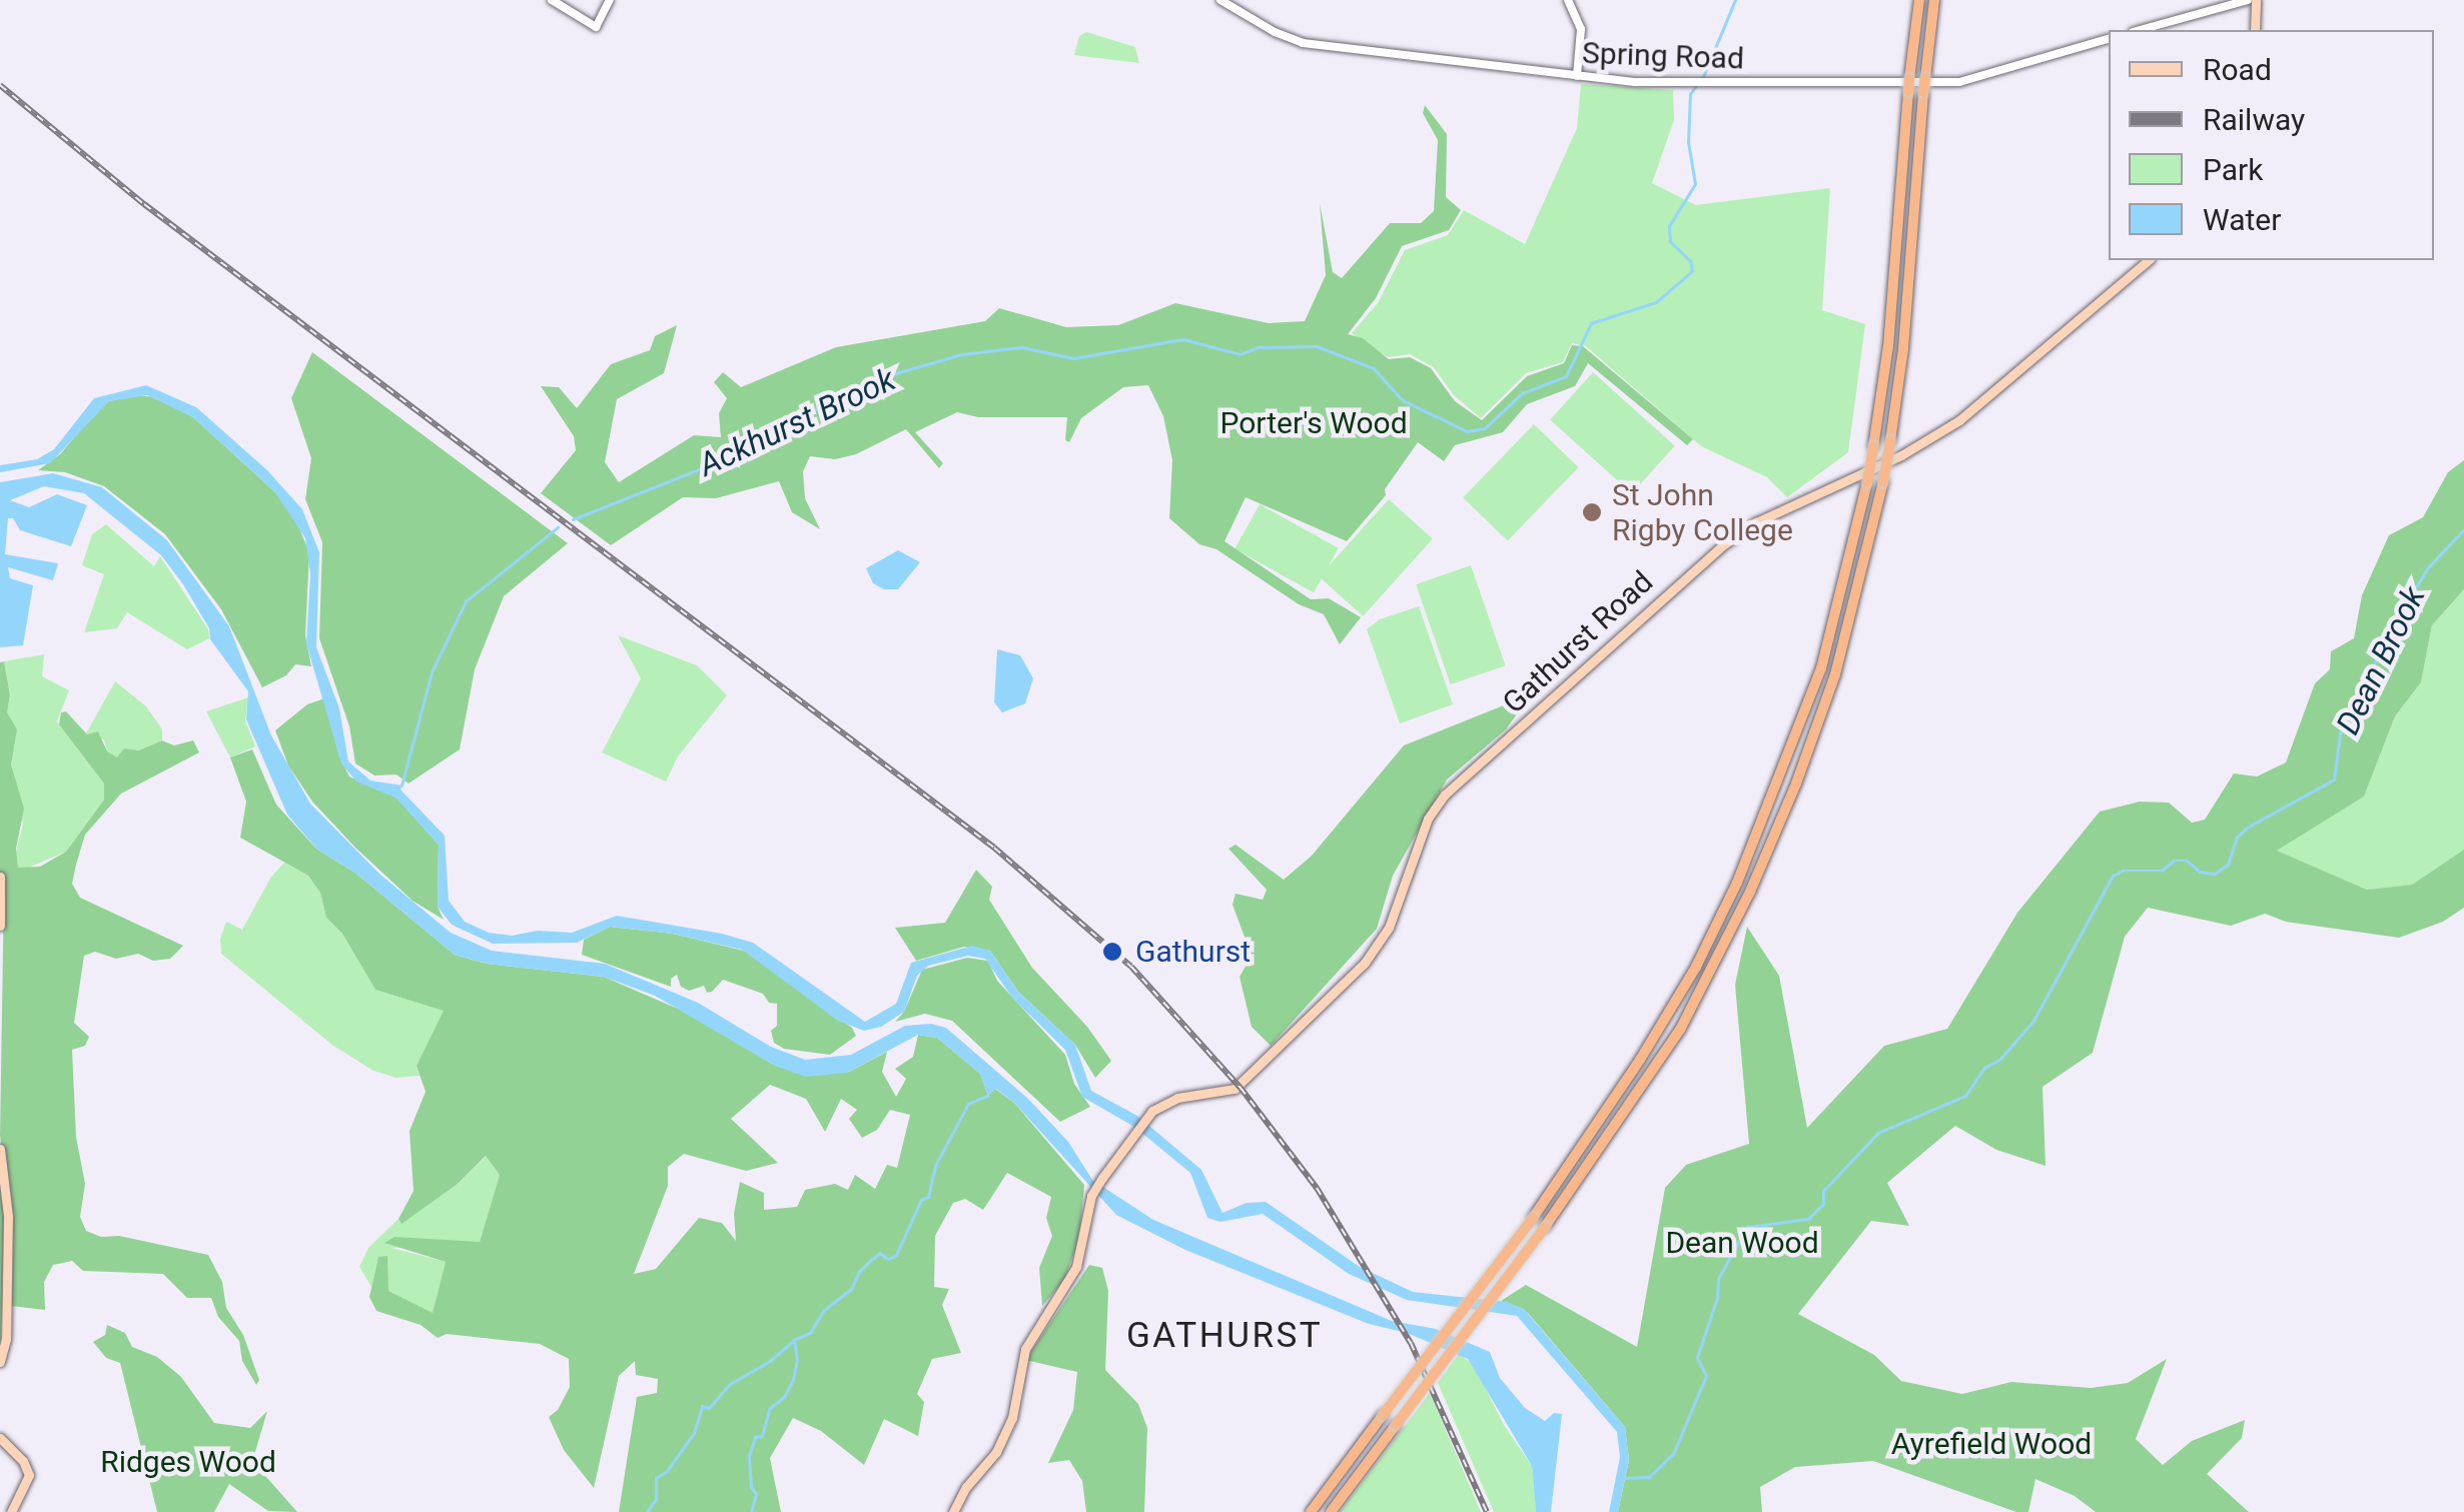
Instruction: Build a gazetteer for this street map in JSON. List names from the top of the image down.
{
  "streets": {
    "main road": ["Gathurst Road"],
    "street": ["Spring Road"]
  },
  "districts": ["GATHURST"],
  "water": ["Ackhurst Brook", "Dean Brook"],
  "parks": [
    "Porter's Wood",
    "Dean Wood",
    "Ayrefield Wood",
    "Ridges Wood"
  ],
  "places": ["St John Rigby College", "Gathurst"],
  "legend": [
    "Road",
    "Railway",
    "Park",
    "Water"
  ]
}
